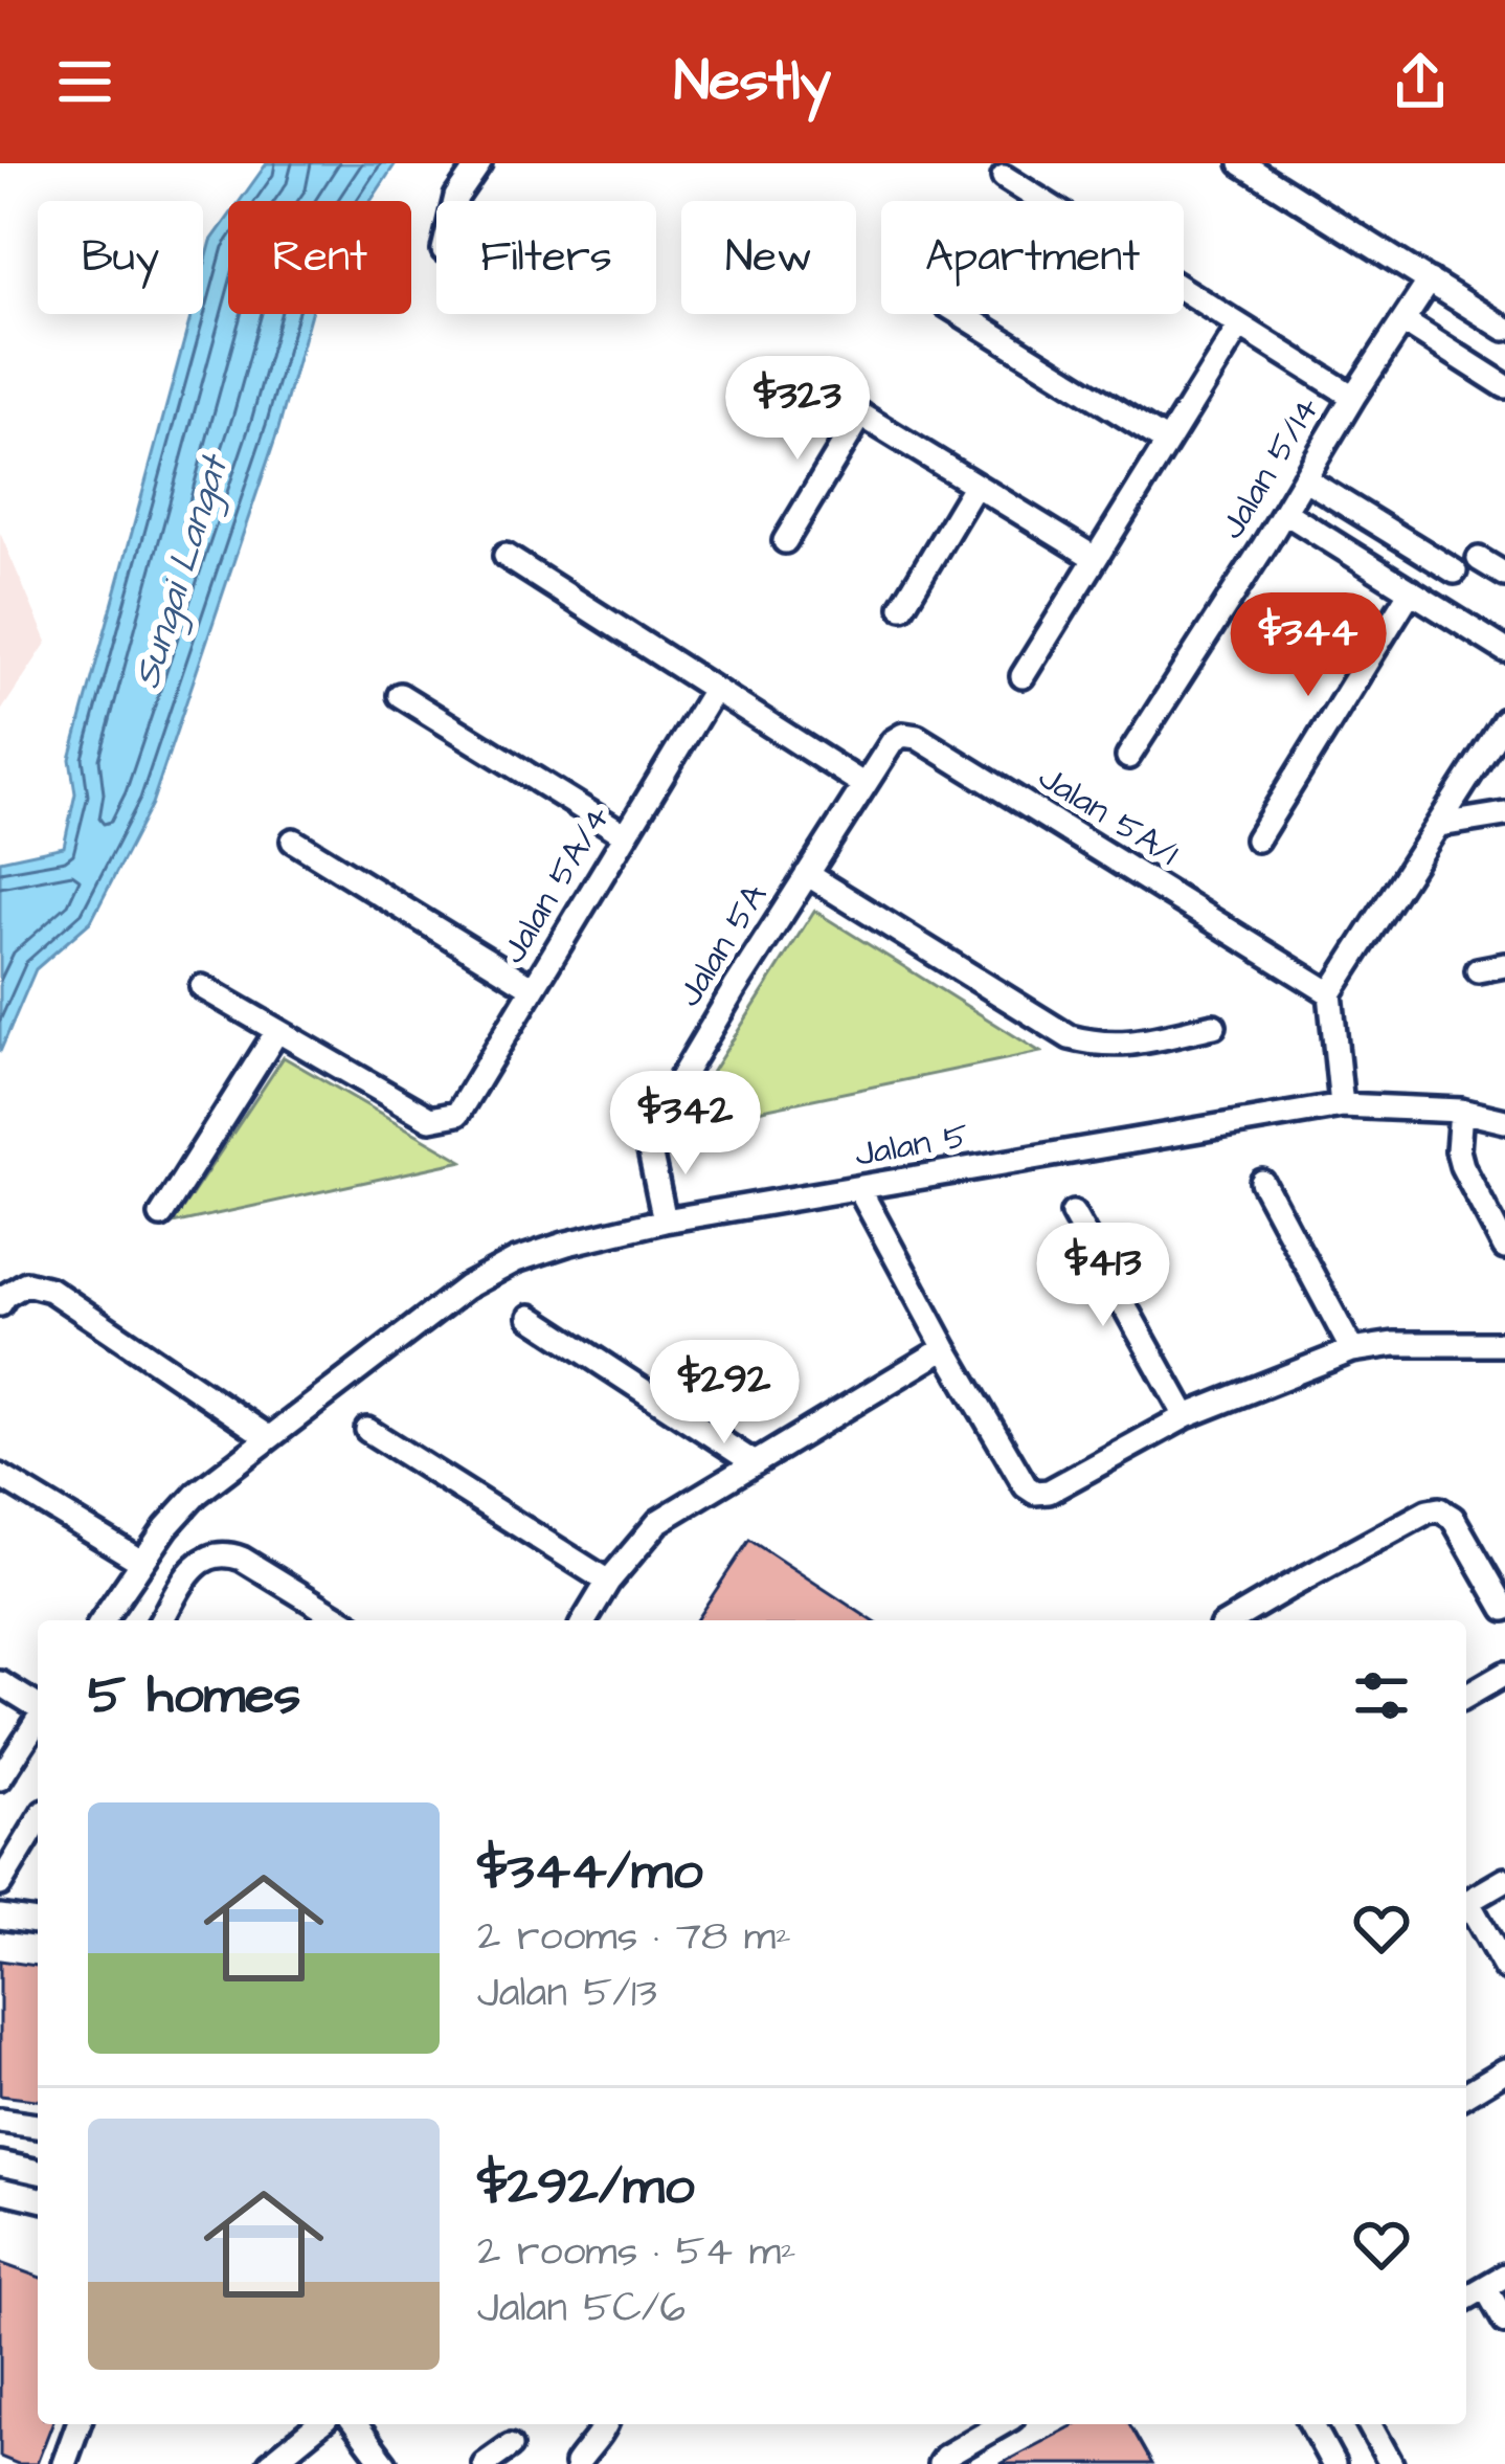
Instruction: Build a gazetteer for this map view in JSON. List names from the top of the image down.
{
  "streets": {
    "street": [
      "Jalan 5/14",
      "Jalan 5A/1",
      "Jalan 5A/4",
      "Jalan 5A",
      "Jalan 5"
    ]
  },
  "crossings": [
    ["Jalan 5A/1", "Jalan 5A"],
    ["Jalan 5A", "Jalan 5"]
  ],
  "water": ["Sungai Langat"],
  "page": {
    "header": "Nestly",
    "chip": [
      "Buy",
      "Rent",
      "Filters",
      "New",
      "Apartment"
    ],
    "price": [
      "$323",
      "$344",
      "$342",
      "$413",
      "$292"
    ],
    "heading": "5 homes",
    "list": [
      {
        "name": "$344/mo",
        "note": "2 rooms · 78 m² · Jalan 5/13"
      },
      {
        "name": "$292/mo",
        "note": "2 rooms · 54 m² · Jalan 5C/6"
      }
    ]
  }
}
